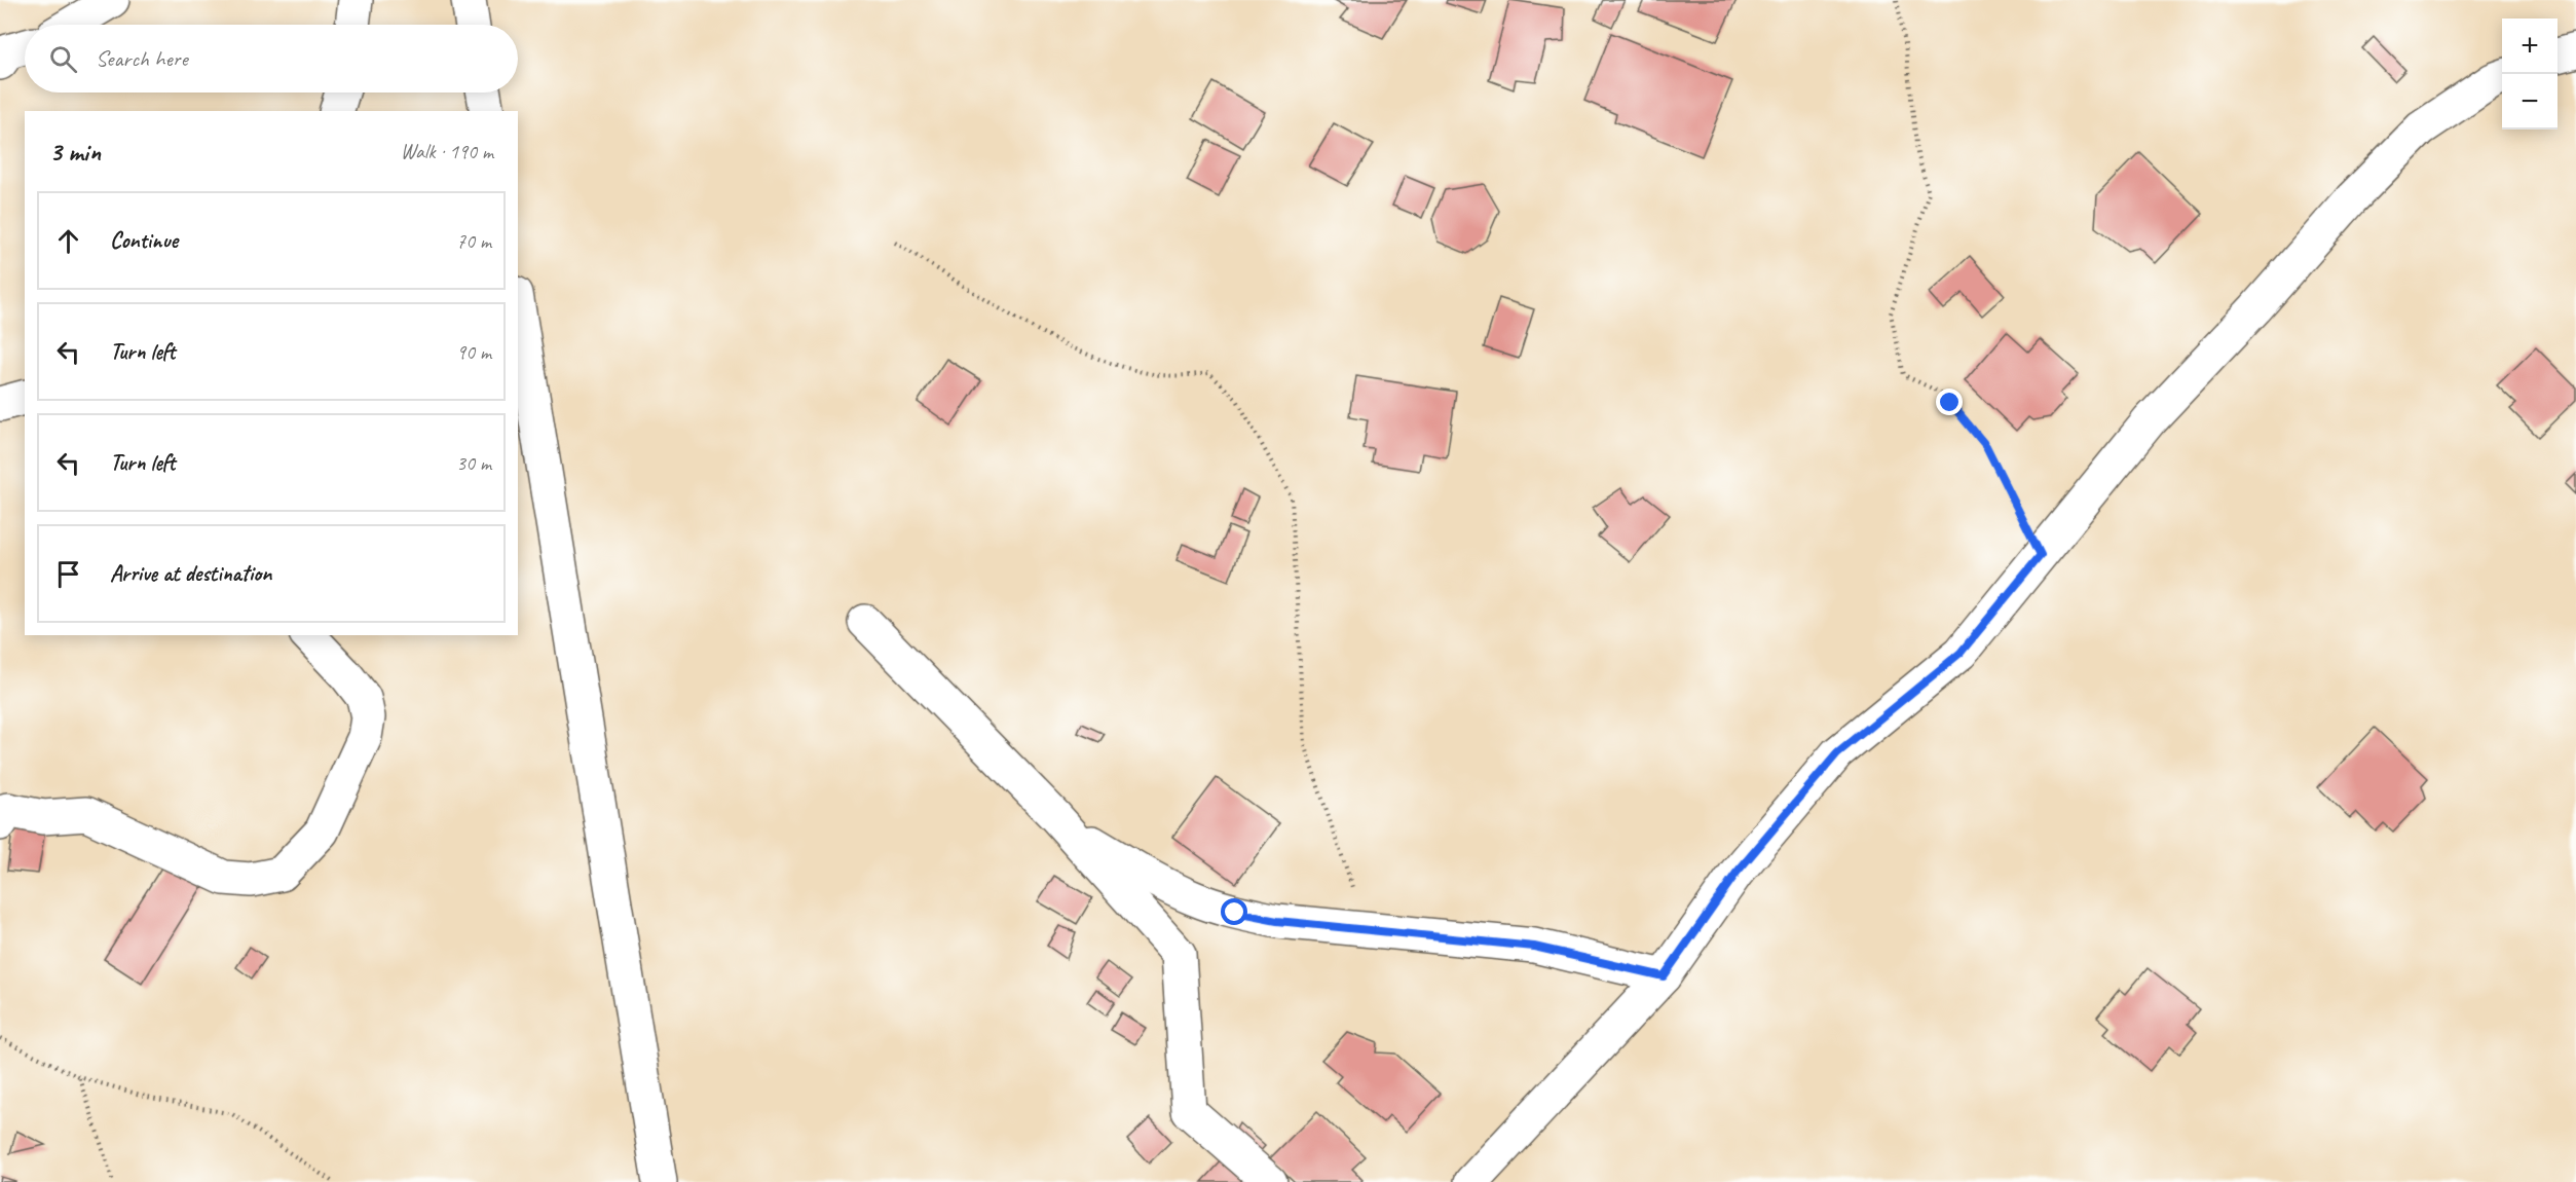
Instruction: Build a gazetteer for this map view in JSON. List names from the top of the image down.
{
  "page": {
    "map_buttons": ["+", "−"],
    "search": "Search here",
    "heading": ["3 min", "Walk · 190 m"],
    "list": [
      ["Continue", "70 m"],
      ["Turn left", "90 m"],
      ["Turn left", "30 m"],
      "Arrive at destination"
    ]
  }
}
